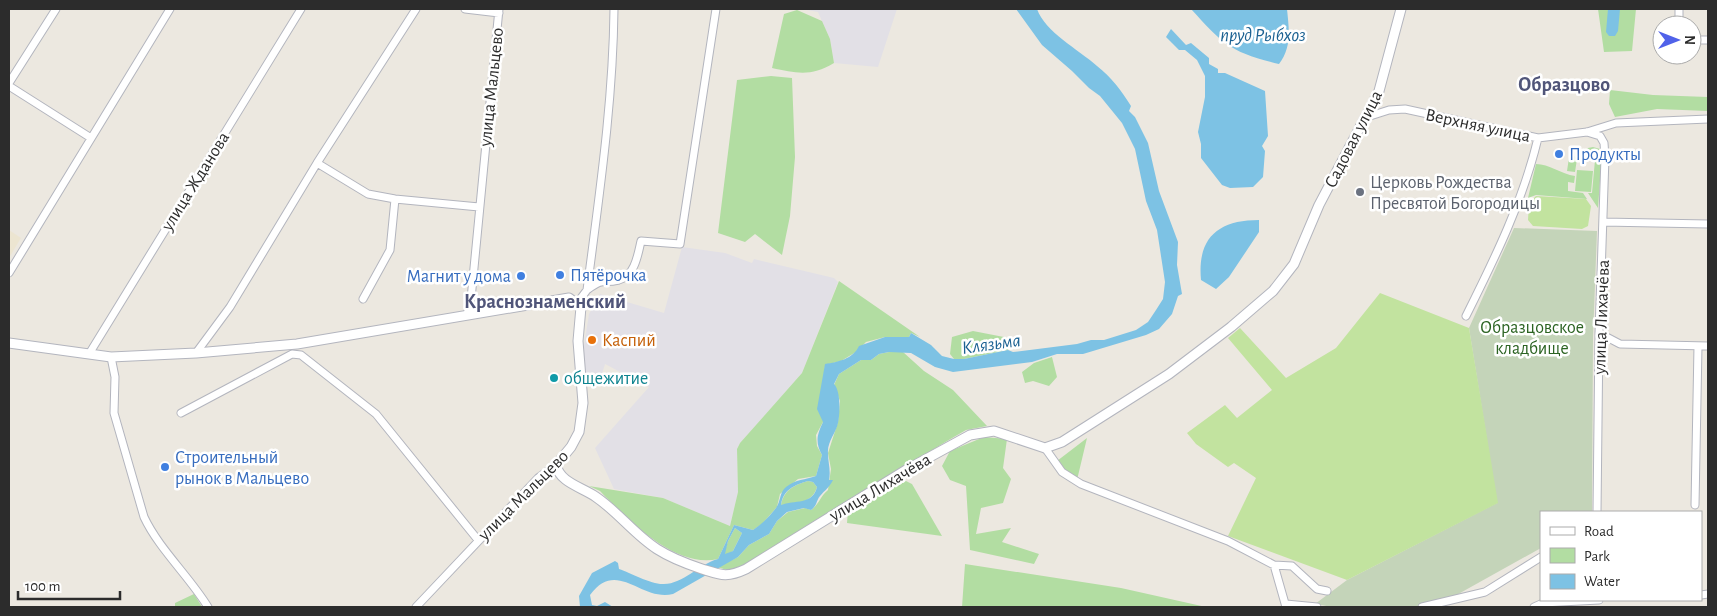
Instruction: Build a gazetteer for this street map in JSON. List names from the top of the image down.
{
  "streets": {
    "street": [
      "улица Мальцево",
      "Верхняя улица",
      "Садовая улица",
      "улица Жданова",
      "улица Лихачёва"
    ]
  },
  "crossings": [
    ["улица Мальцево", "улица Лихачёва"],
    ["Верхняя улица", "Садовая улица"],
    ["Верхняя улица", "улица Лихачёва"],
    ["Садовая улица", "улица Лихачёва"]
  ],
  "districts": ["Образцово", "Краснознаменский"],
  "water": ["пруд Рыбхоз", "Клязьма"],
  "parks": ["Образцовское кладбище"],
  "places": [
    "Продукты",
    "Церковь Рождества Пресвятой Богородицы",
    "Пятёрочка",
    "Магнит у дома",
    "Каспий",
    "общежитие",
    "Строительный рынок в Мальцево"
  ],
  "legend": ["Road", "Park", "Water"],
  "scale_bar": "100 m",
  "north": "right"
}
